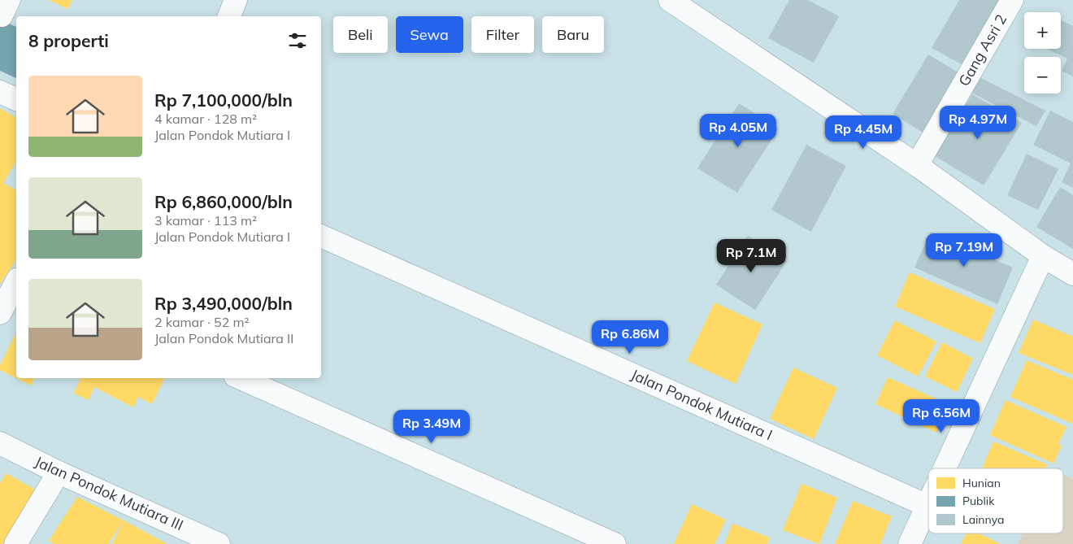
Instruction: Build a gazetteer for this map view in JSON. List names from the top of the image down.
{
  "streets": {
    "street": ["Gang Asri 2", "Jalan Pondok Mutiara I", "Jalan Pondok Mutiara III"]
  },
  "legend": ["Hunian", "Publik", "Lainnya"],
  "page": {
    "map_buttons": ["+", "−"],
    "chip": [
      "Beli",
      "Sewa",
      "Filter",
      "Baru"
    ],
    "heading": "8 properti",
    "list": [
      {
        "name": "Rp 7,100,000/bln",
        "note": "4 kamar · 128 m² · Jalan Pondok Mutiara I"
      },
      {
        "name": "Rp 6,860,000/bln",
        "note": "3 kamar · 113 m² · Jalan Pondok Mutiara I"
      },
      {
        "name": "Rp 3,490,000/bln",
        "note": "2 kamar · 52 m² · Jalan Pondok Mutiara II"
      }
    ],
    "price": [
      "Rp 4.97M",
      "Rp 4.05M",
      "Rp 4.45M",
      "Rp 7.19M",
      "Rp 7.1M",
      "Rp 6.86M",
      "Rp 6.56M",
      "Rp 3.49M"
    ]
  }
}
